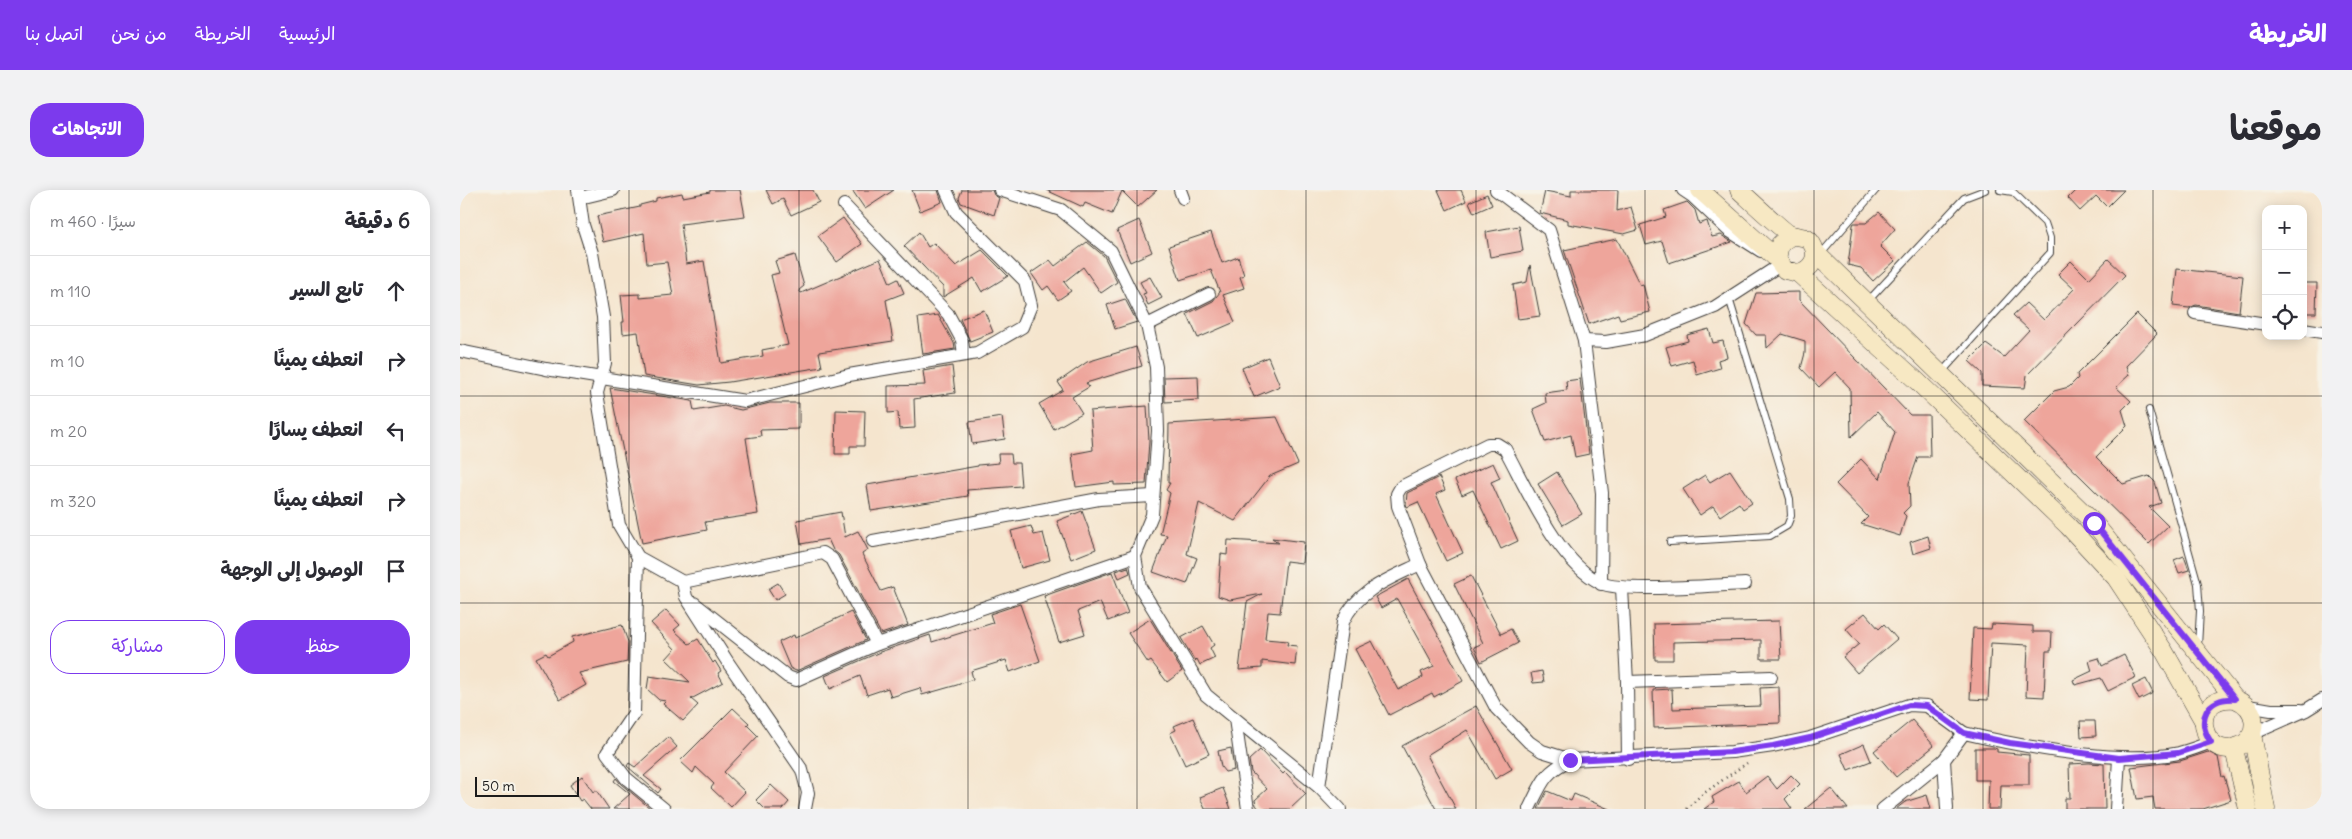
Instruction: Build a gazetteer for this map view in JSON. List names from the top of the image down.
{
  "scale_bar": "50 m",
  "page": {
    "header": "الخريطة",
    "nav": [
      "الرئيسية",
      "الخريطة",
      "من نحن",
      "اتصل بنا"
    ],
    "title": "موقعنا",
    "buttons": [
      "الاتجاهات",
      ["حفظ", "مشاركة"]
    ],
    "heading": ["6 دقيقة", "سيرًا · 460 m"],
    "map_buttons": ["+", "−"],
    "list": [
      ["تابع السير", "110 m"],
      ["انعطف يمينًا", "10 m"],
      ["انعطف يسارًا", "20 m"],
      ["انعطف يمينًا", "320 m"],
      "الوصول إلى الوجهة"
    ],
    "scale": "50 m"
  }
}
